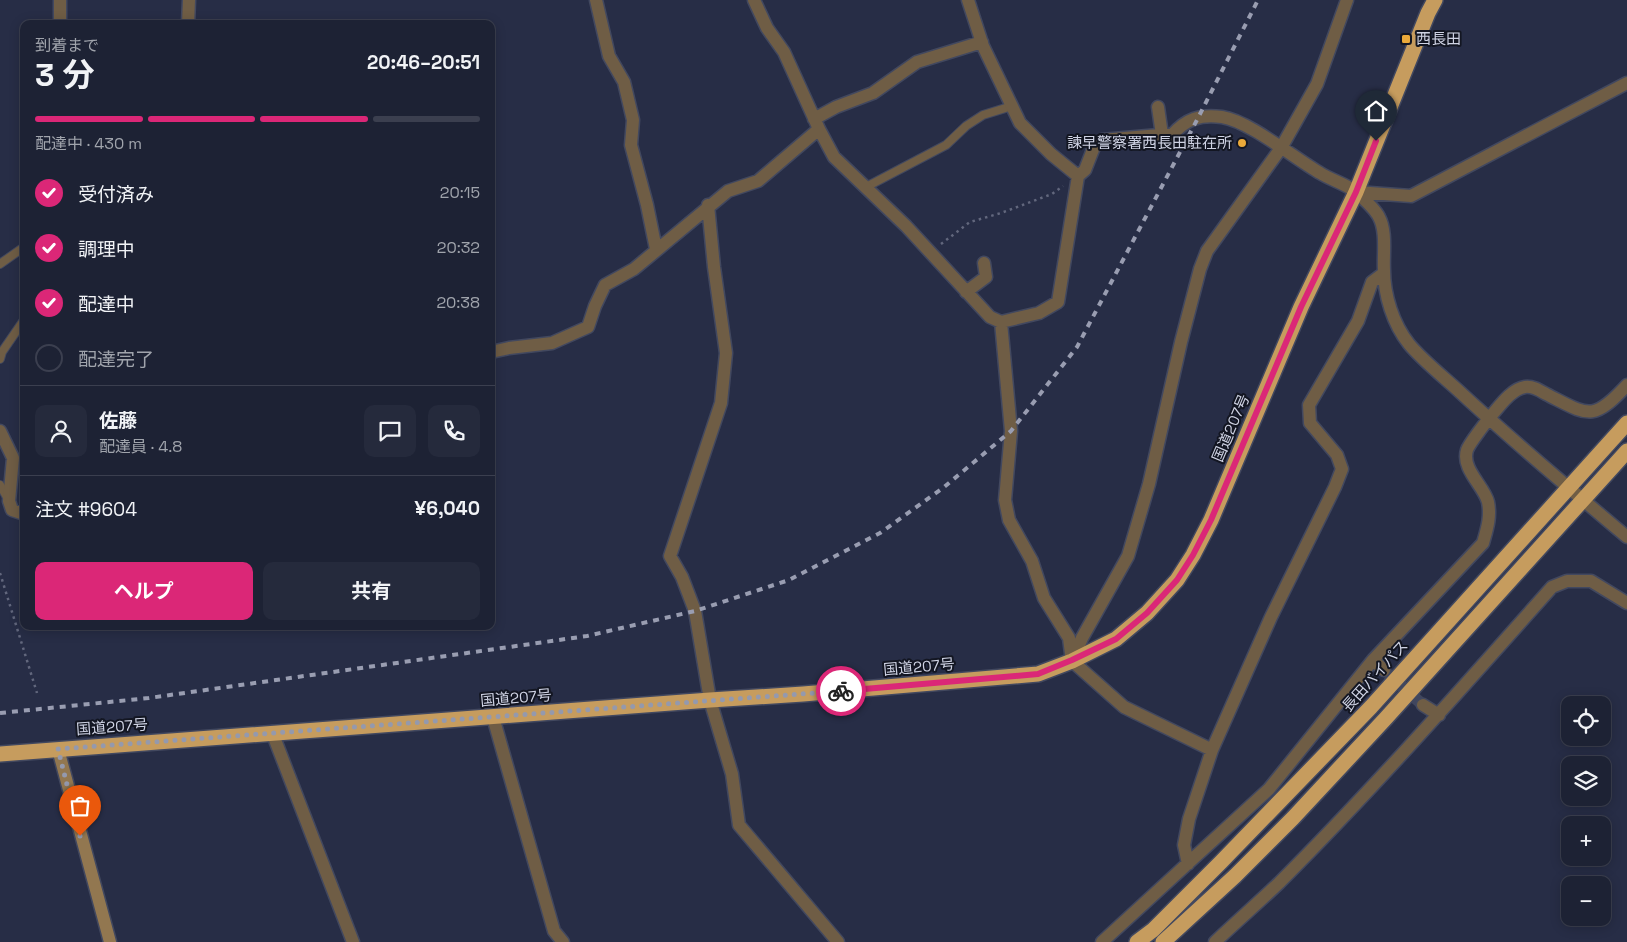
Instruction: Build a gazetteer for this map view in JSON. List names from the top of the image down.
{
  "streets": {
    "highway": ["国道207号", "長田バイパス"]
  },
  "places": {
    "transit": ["西長田"],
    "other": ["諫早警察署西長田駐在所"]
  },
  "page": {
    "heading": ["3 分", "到着まで", "20:46–20:51"],
    "panel": [
      "佐藤",
      "配達員 · 4.8",
      "注文 #9604",
      "¥6,040"
    ],
    "bar": "配達中 · 430 m",
    "list": [
      ["受付済み", "20:15"],
      ["調理中", "20:32"],
      ["配達中", "20:38"],
      "配達完了"
    ],
    "buttons": ["ヘルプ", "共有"],
    "map_buttons": ["+", "−"]
  }
}
